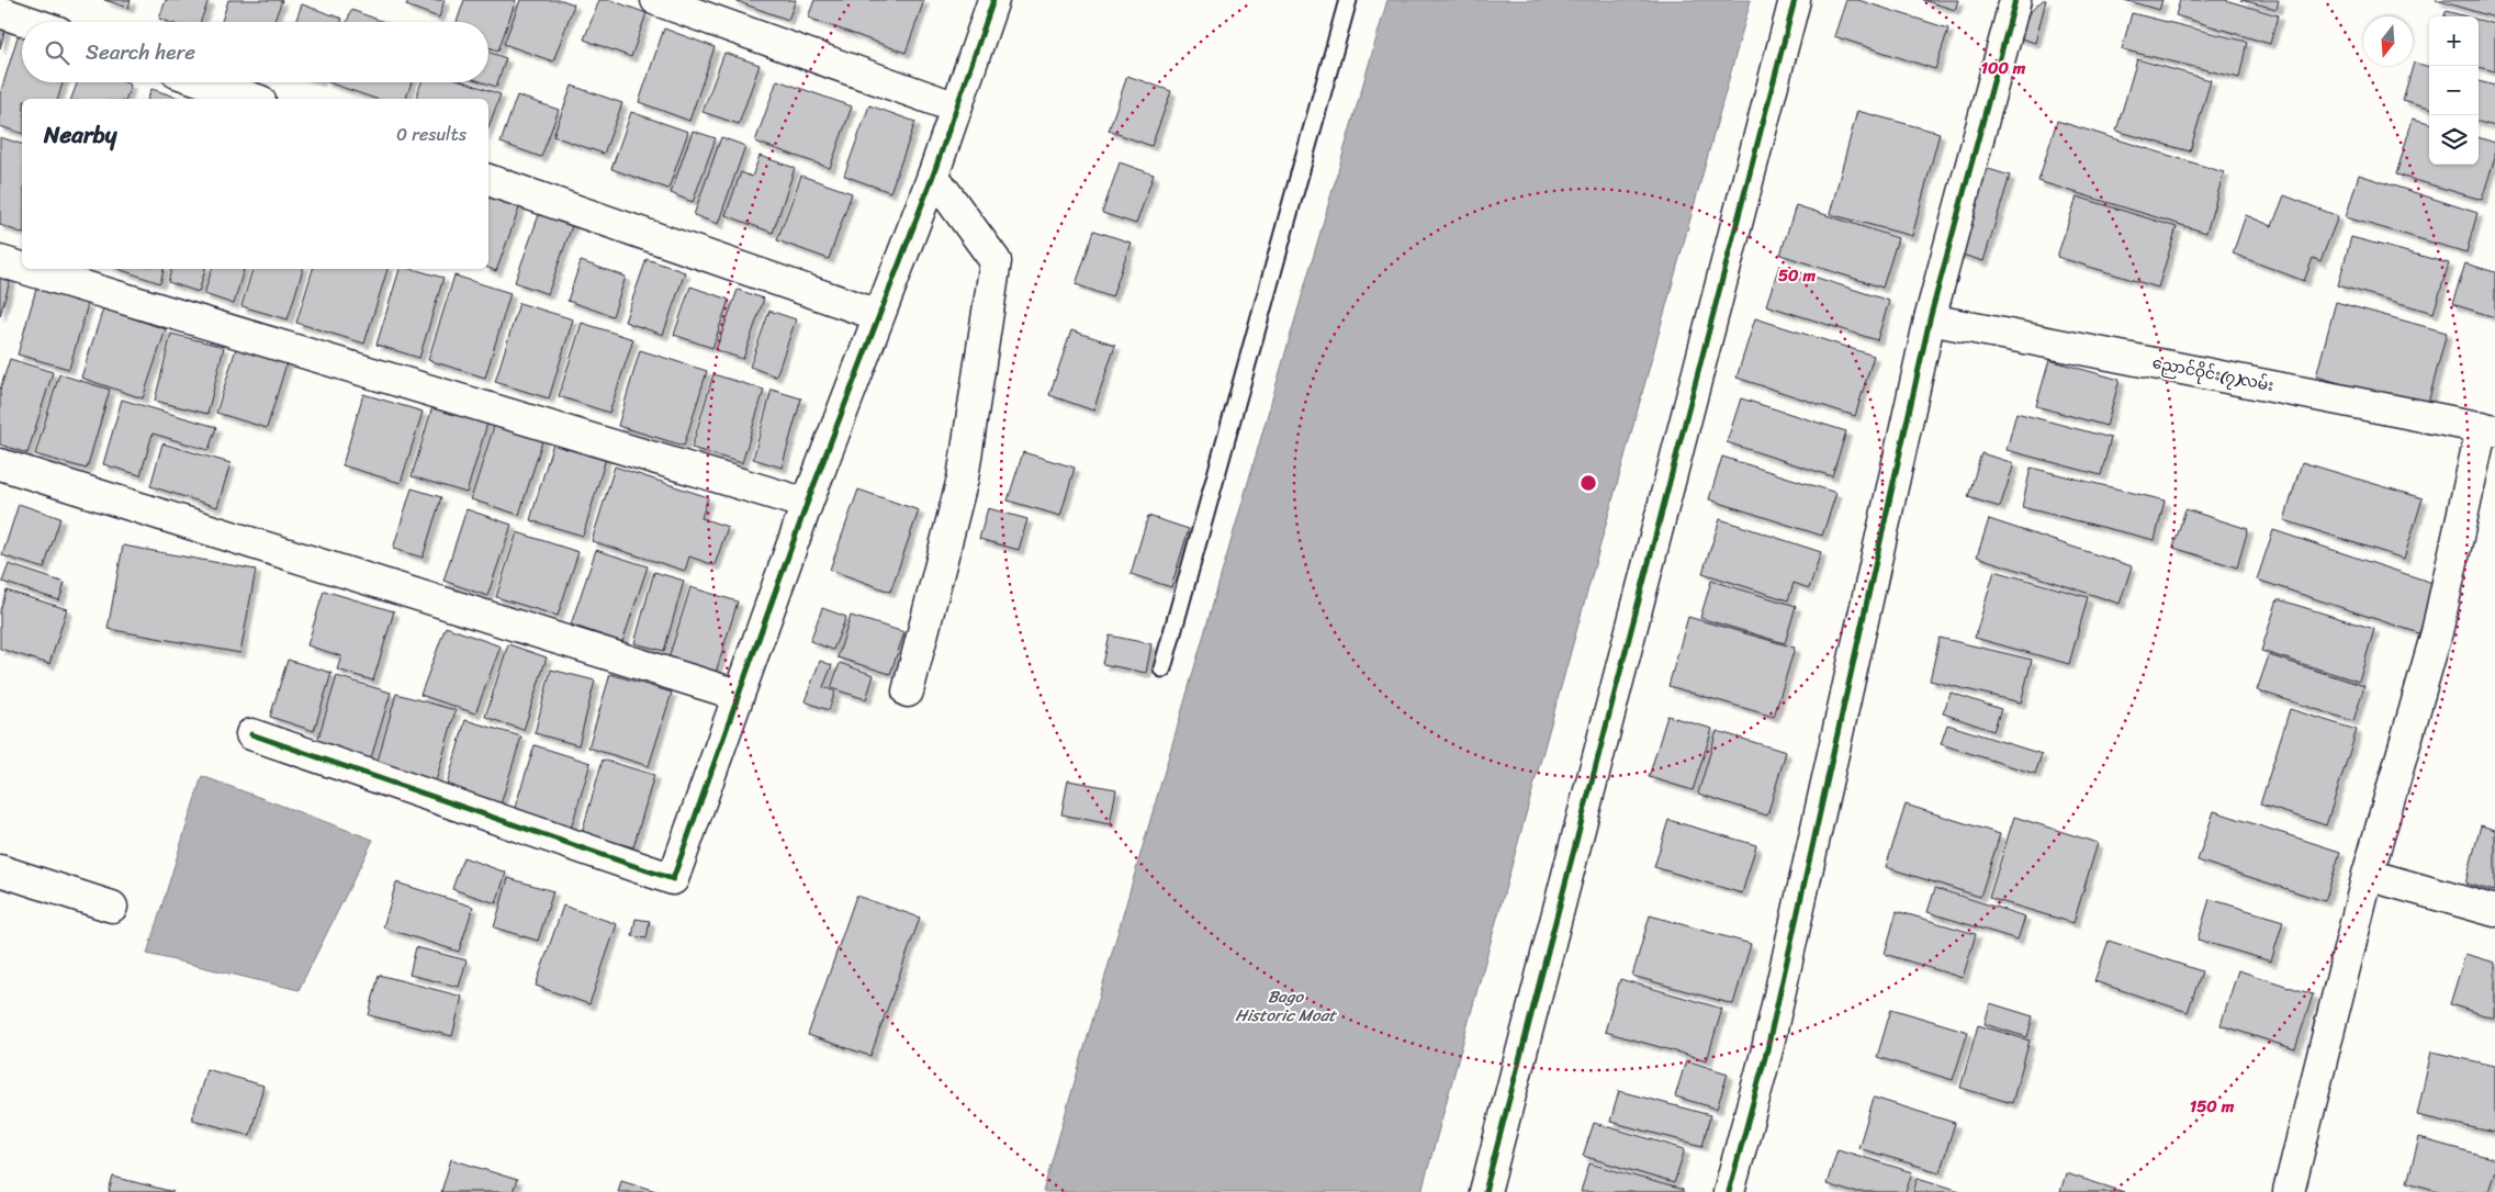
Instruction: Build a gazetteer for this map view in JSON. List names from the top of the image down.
{
  "streets": {
    "street": ["ညောင်ဝိုင်း(၇)လမ်း"]
  },
  "water": ["Bago Historic Moat"],
  "north": "bottom",
  "page": {
    "map_buttons": ["+", "−"],
    "search": "Search here",
    "heading": ["Nearby", "0 results"]
  },
  "rings": ["100 m", "50 m", "150 m"]
}
